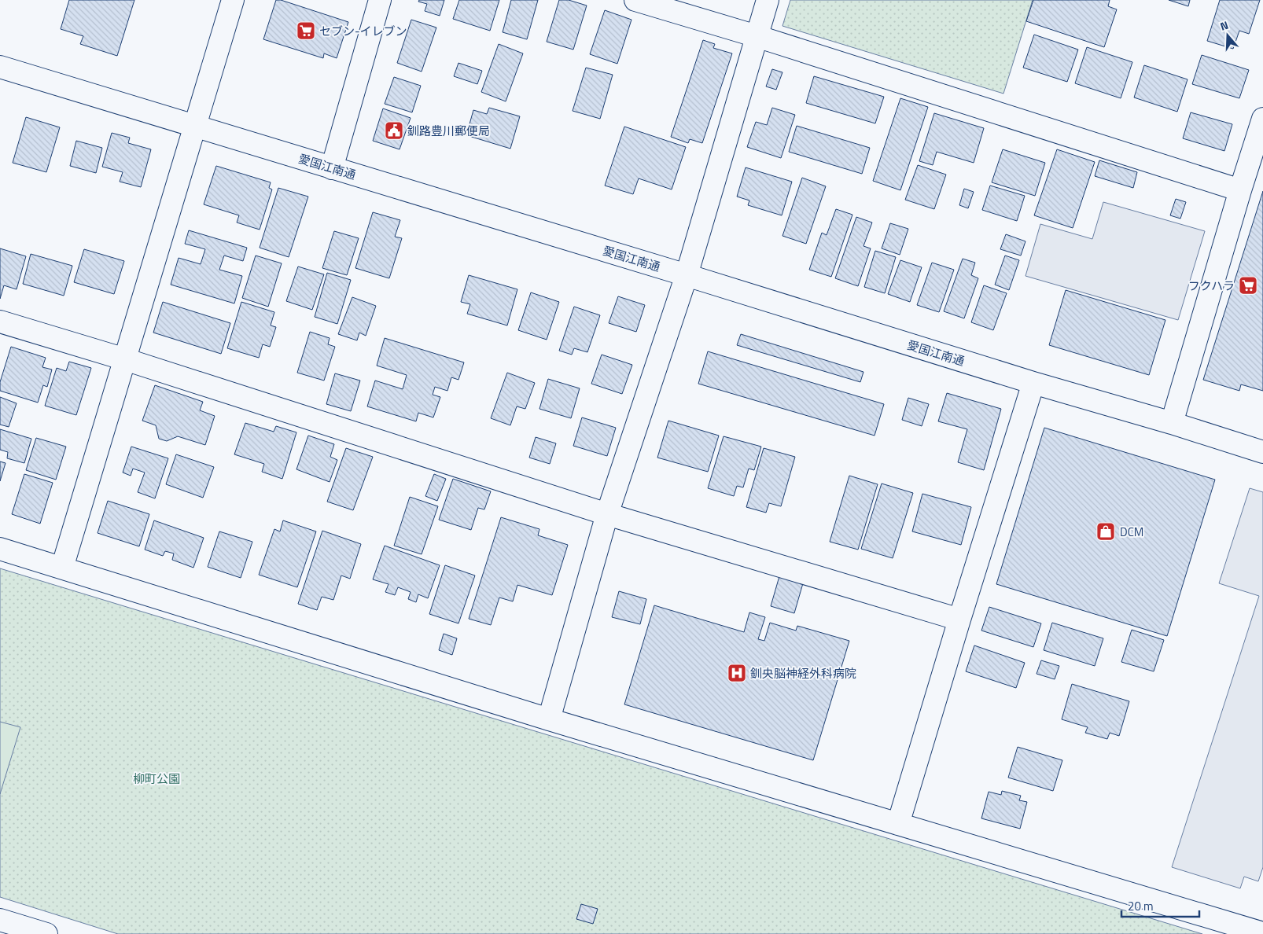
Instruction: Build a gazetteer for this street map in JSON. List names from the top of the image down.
{
  "streets": {
    "street": ["愛国江南通"]
  },
  "parks": ["柳町公園"],
  "places": {
    "supermarket": ["セブン-イレブン", "フクハラ"],
    "public building": ["釧路豊川郵便局"],
    "shop": ["DCM"],
    "hospital": ["釧央脳神経外科病院"]
  },
  "scale_bar": "20 m",
  "north": "top"
}
